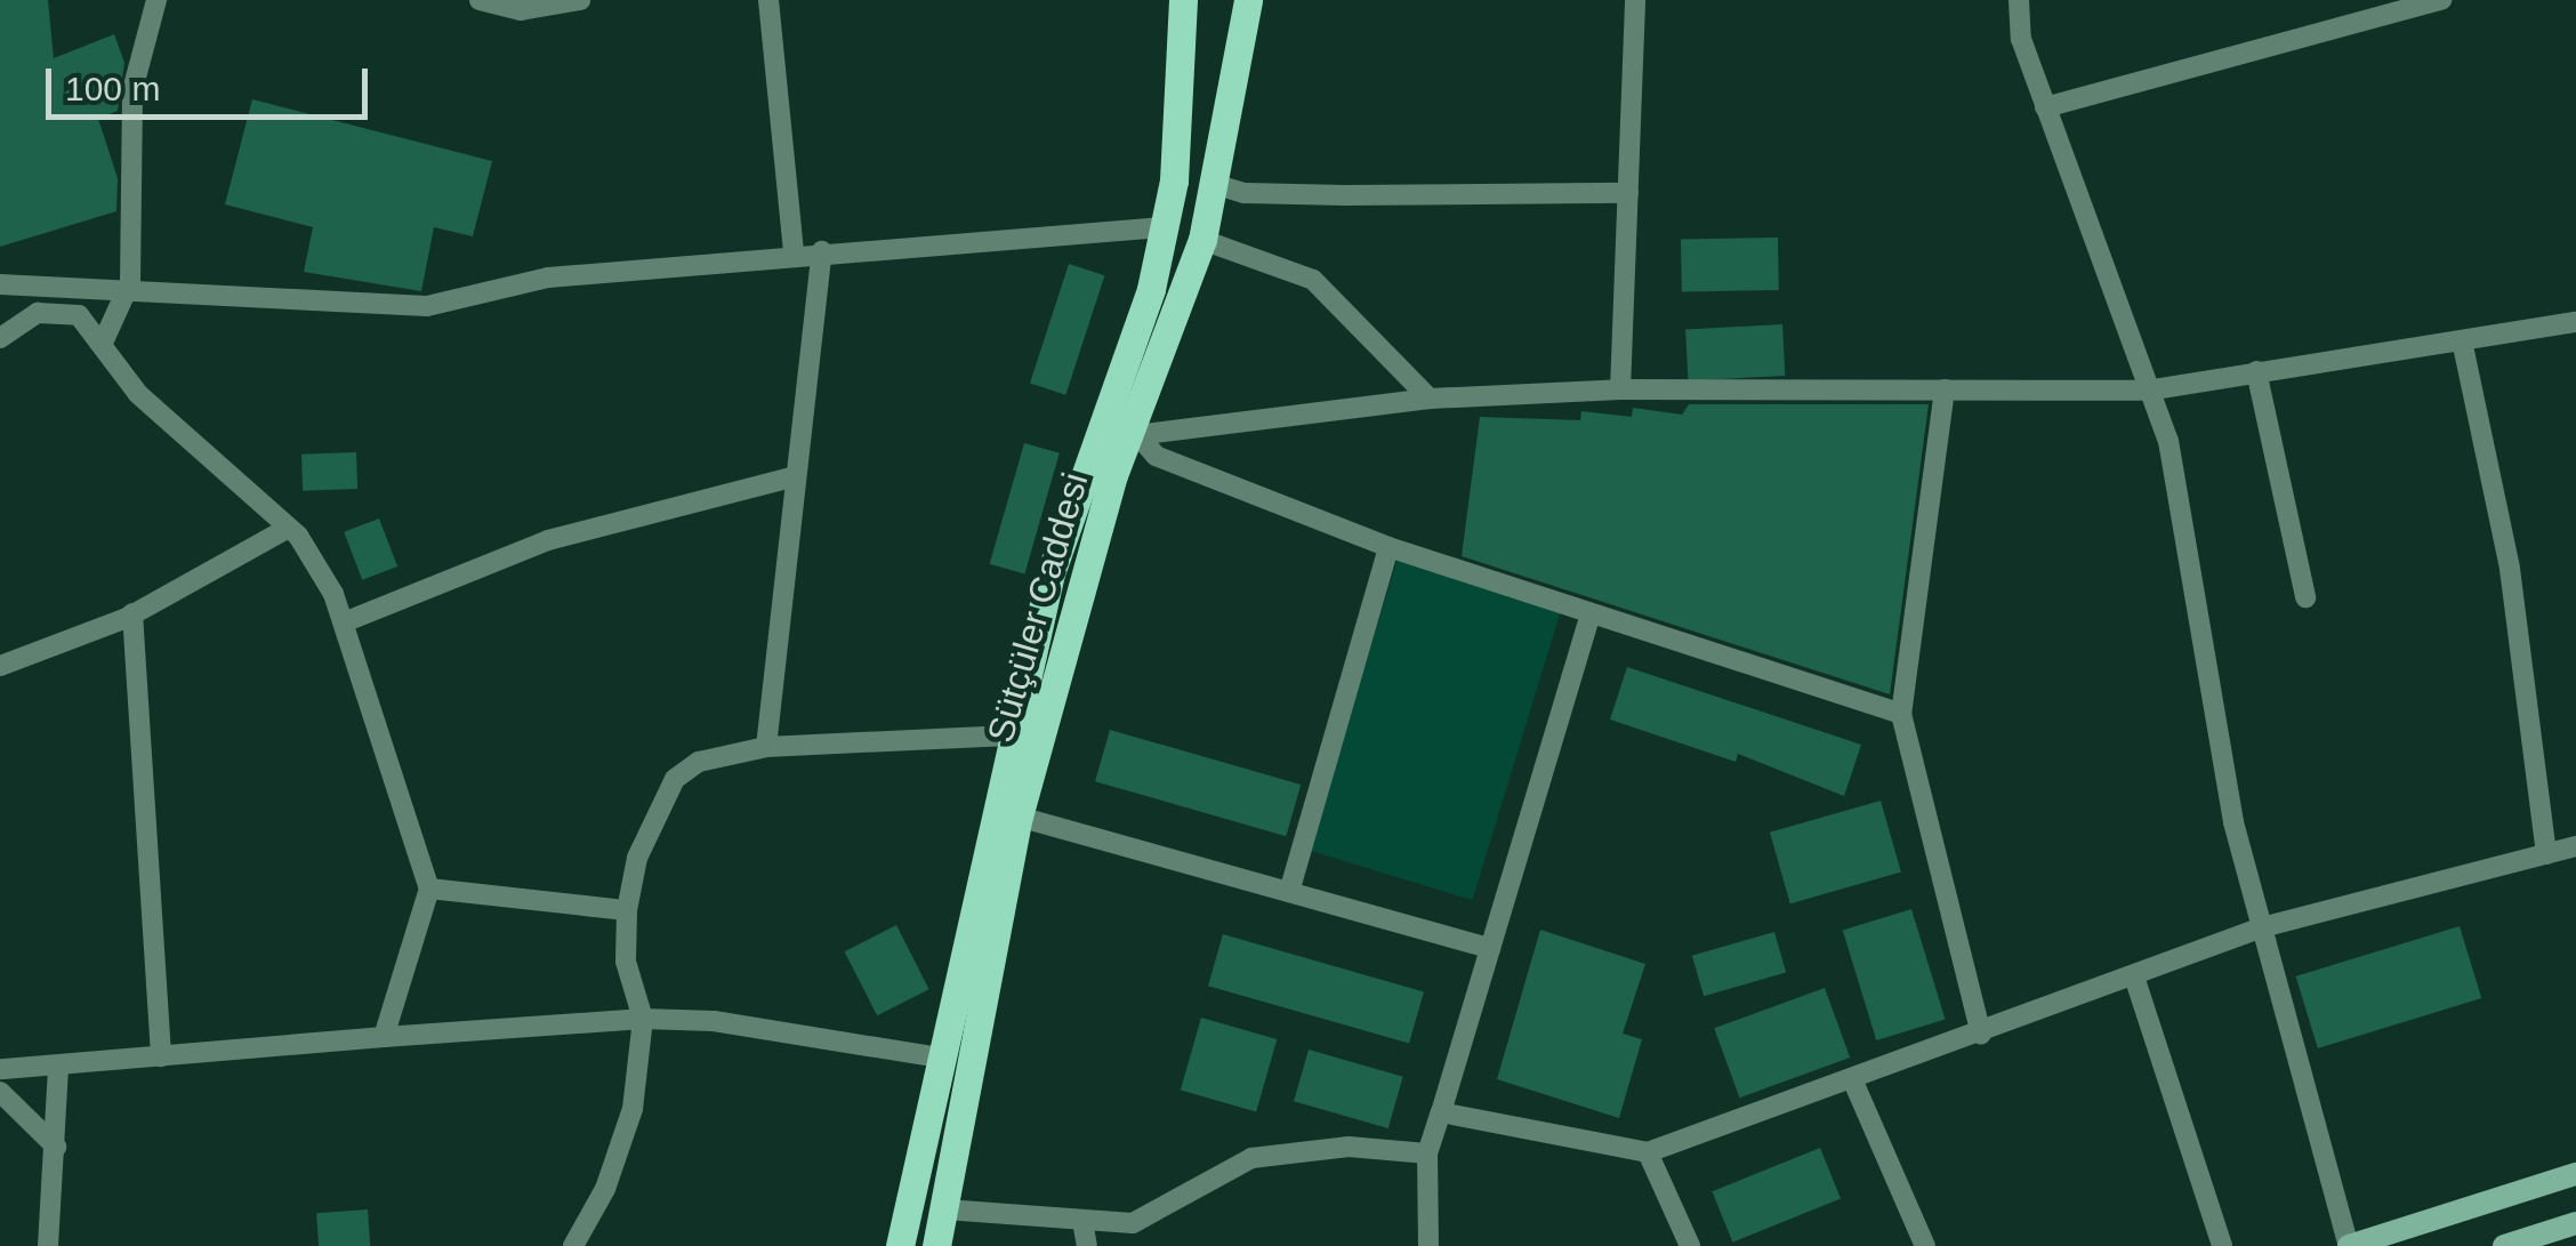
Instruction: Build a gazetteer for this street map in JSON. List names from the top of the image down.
{
  "streets": {
    "main road": ["Sütçüler Caddesi"]
  },
  "scale_bar": "100 m"
}
